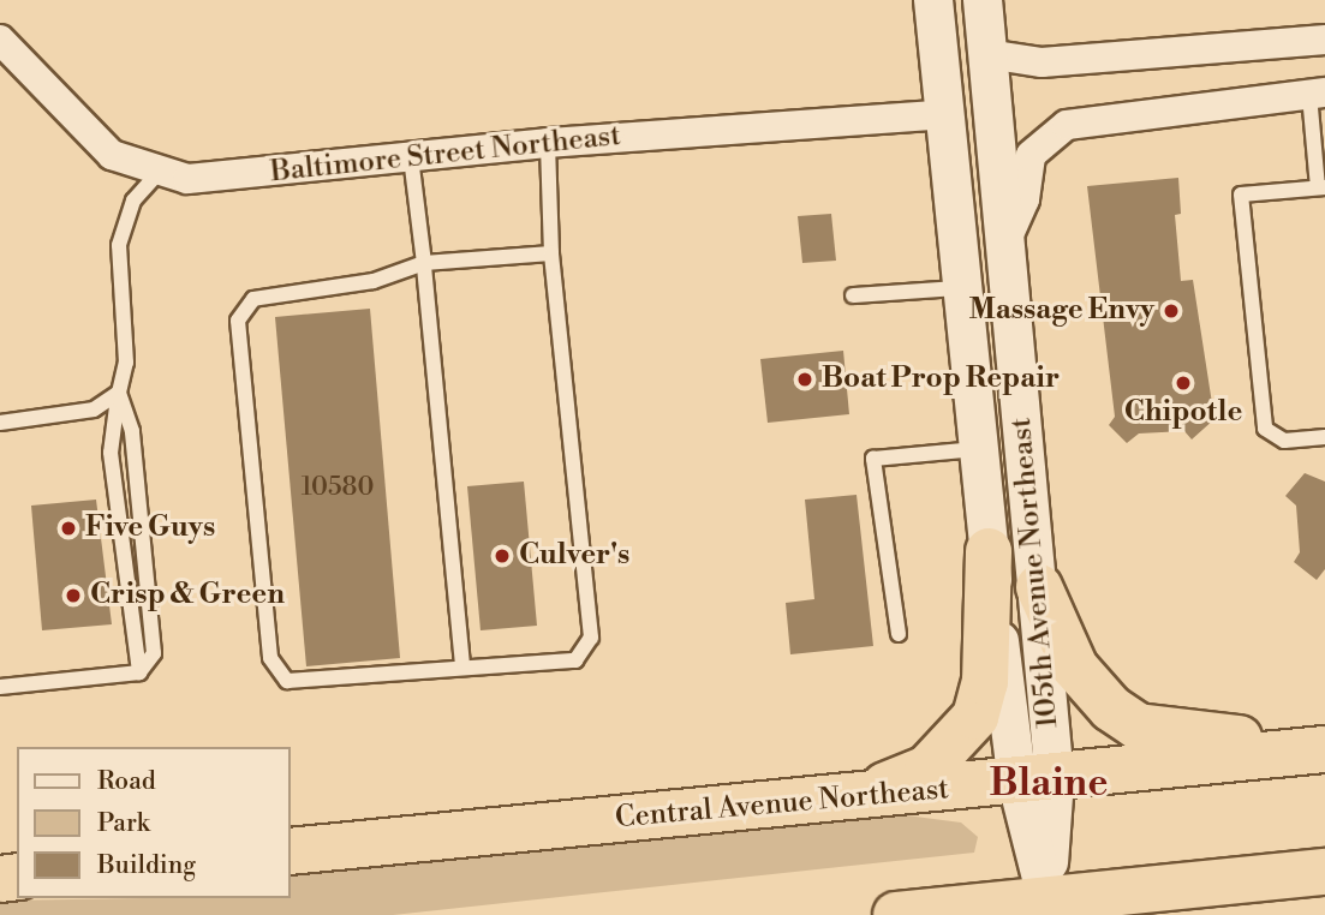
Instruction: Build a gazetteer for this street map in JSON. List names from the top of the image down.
{
  "streets": {
    "highway": ["Central Avenue Northeast"],
    "street": ["Baltimore Street Northeast", "105th Avenue Northeast"]
  },
  "crossings": [
    ["Baltimore Street Northeast", "105th Avenue Northeast"],
    ["105th Avenue Northeast", "Central Avenue Northeast"]
  ],
  "districts": ["Blaine"],
  "places": [
    "Massage Envy",
    "Boat Prop Repair",
    "Chipotle",
    "Five Guys",
    "Culver's",
    "Crisp & Green"
  ],
  "house_numbers": ["10580"],
  "legend": ["Road", "Park", "Building"]
}
